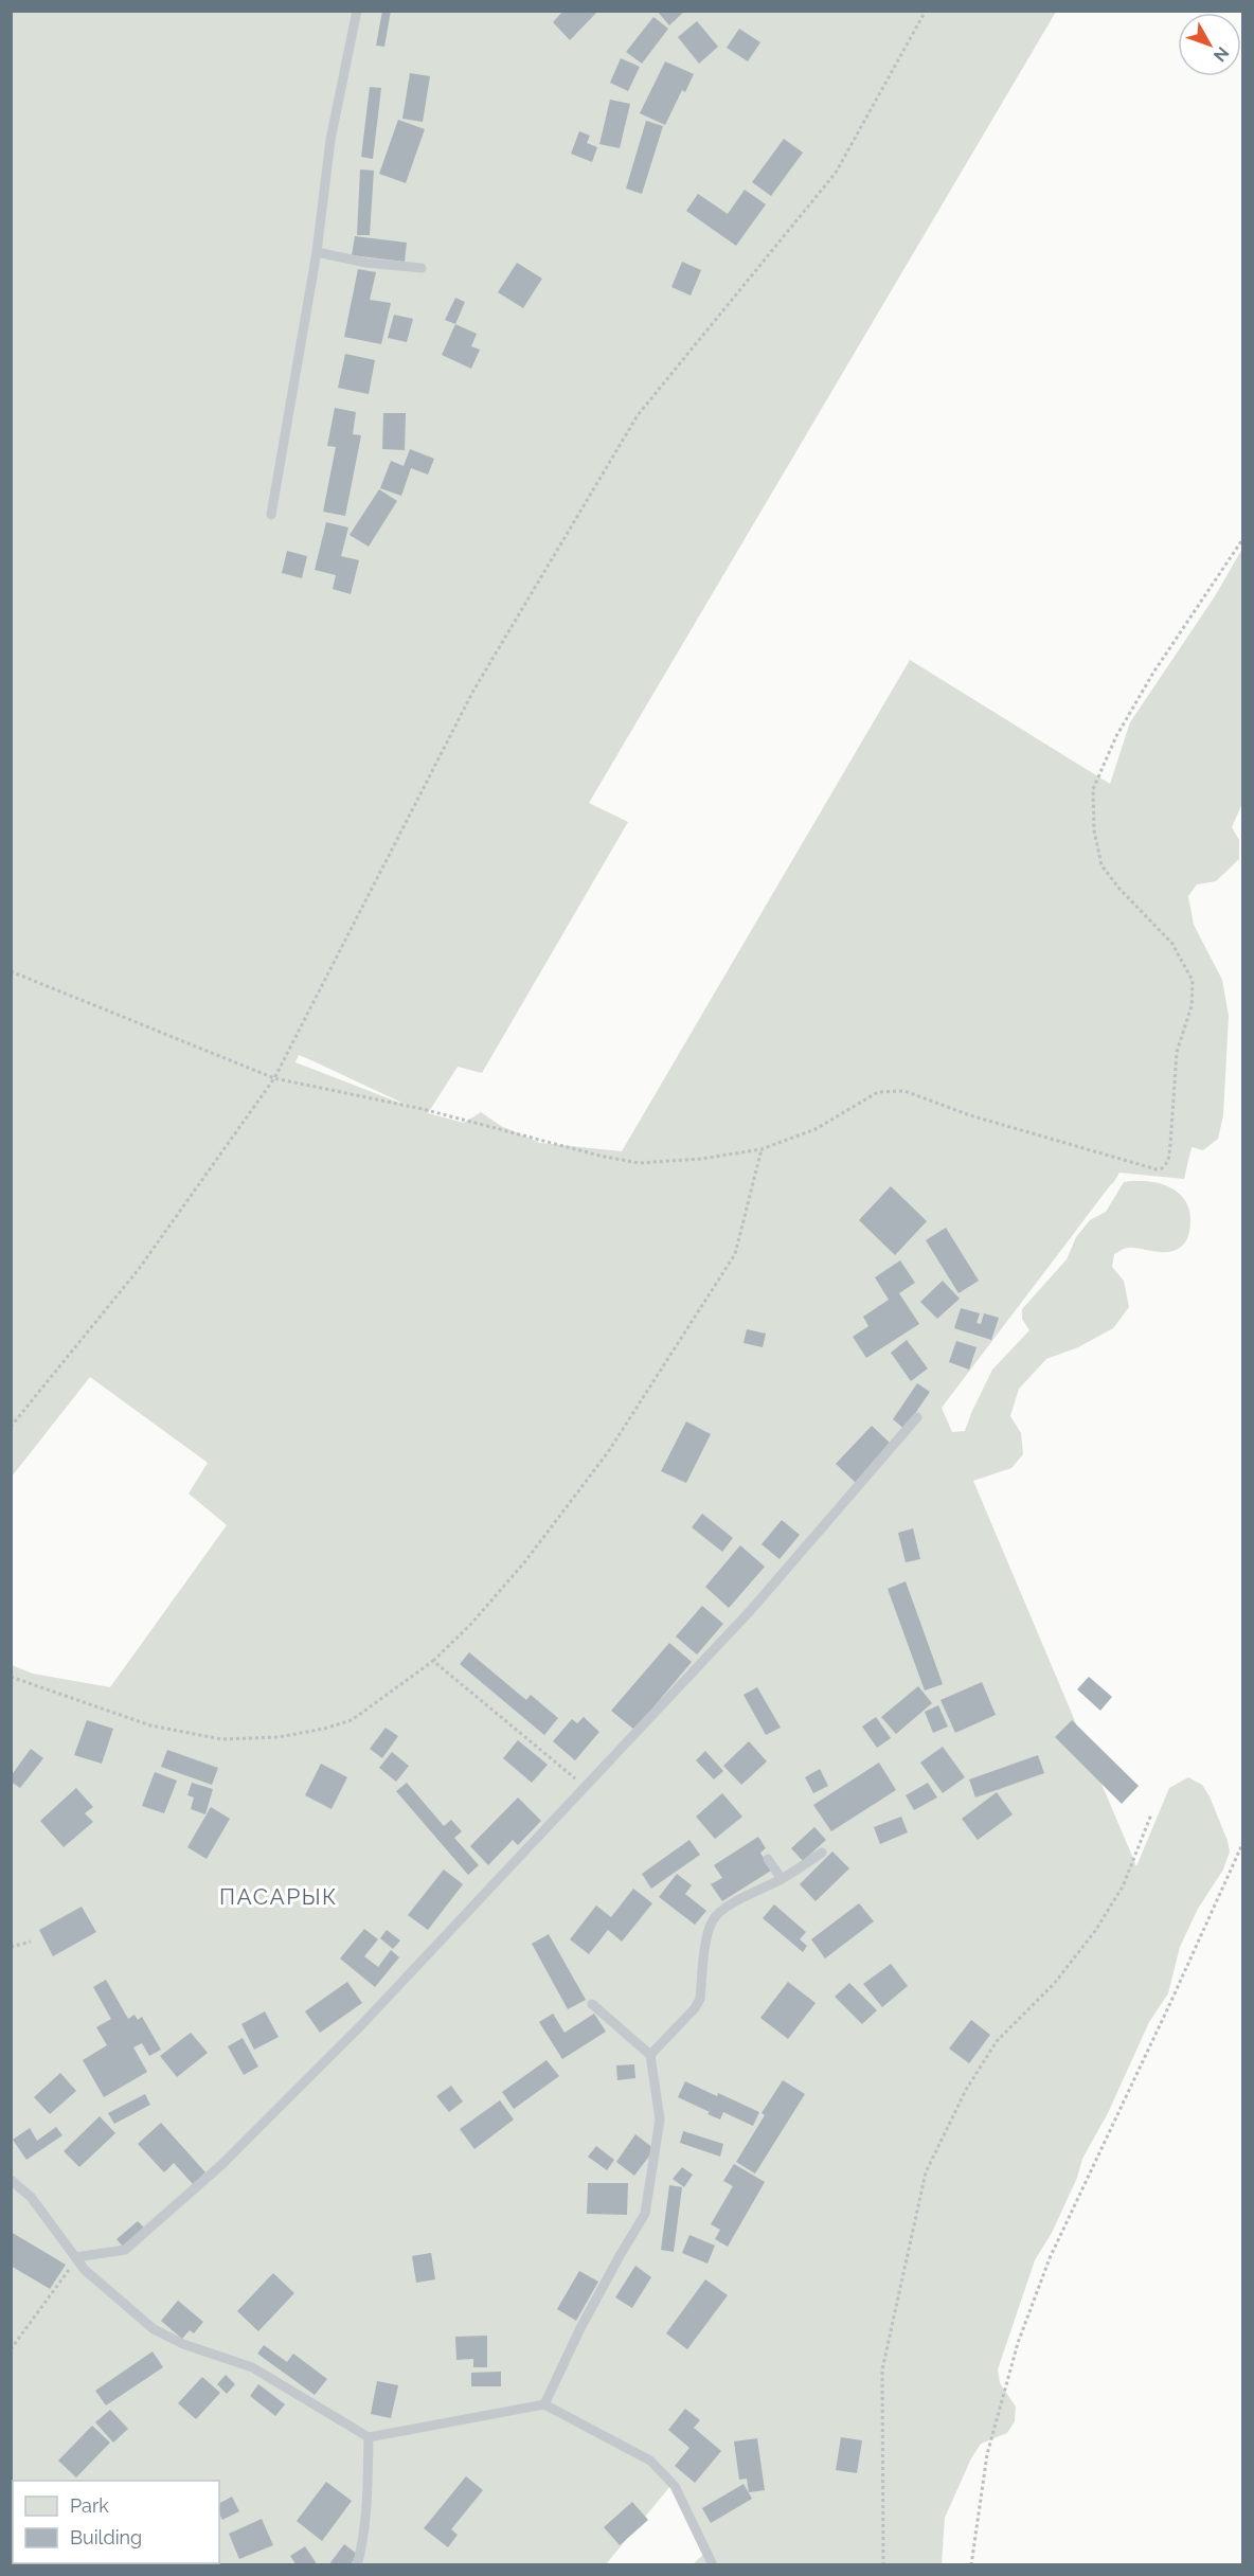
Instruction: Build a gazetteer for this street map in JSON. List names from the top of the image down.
{
  "districts": ["ПАСАРЫК"],
  "legend": ["Park", "Building"],
  "north": "bottom right"
}
